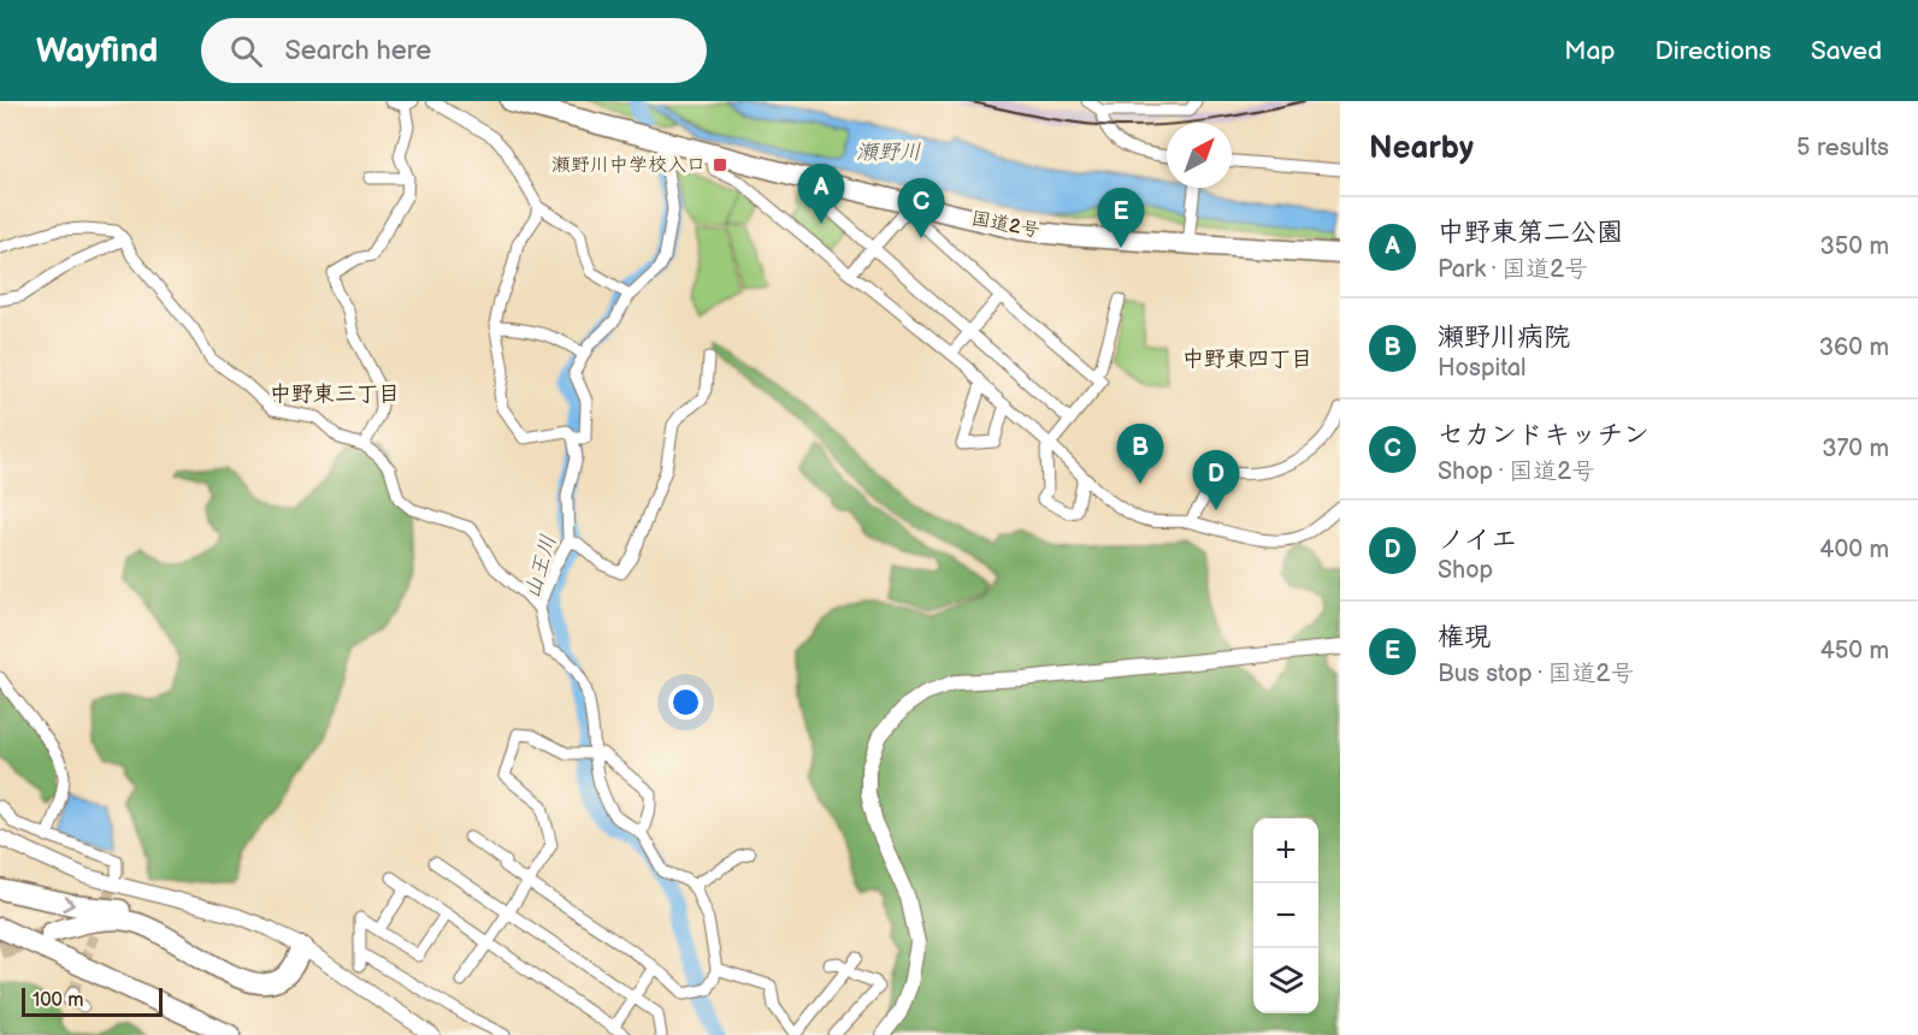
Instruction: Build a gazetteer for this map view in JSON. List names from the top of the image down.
{
  "streets": {
    "highway": ["国道2号"]
  },
  "districts": ["中野東四丁目", "中野東三丁目"],
  "water": ["瀬野川", "山王川"],
  "places": {
    "transit": ["瀬野川中学校入口"]
  },
  "scale_bar": "100 m",
  "north": "top right",
  "page": {
    "header": "Wayfind",
    "search": "Search here",
    "nav": ["Map", "Directions", "Saved"],
    "heading": ["Nearby", "5 results"],
    "pins": [
      "A",
      "C",
      "E",
      "B",
      "D"
    ],
    "list": [
      {
        "mark": "A",
        "name": "中野東第二公園",
        "note": "Park · 国道2号",
        "value": "350 m"
      },
      {
        "mark": "B",
        "name": "瀬野川病院",
        "note": "Hospital",
        "value": "360 m"
      },
      {
        "mark": "C",
        "name": "セカンドキッチン",
        "note": "Shop · 国道2号",
        "value": "370 m"
      },
      {
        "mark": "D",
        "name": "ノイエ",
        "note": "Shop",
        "value": "400 m"
      },
      {
        "mark": "E",
        "name": "権現",
        "note": "Bus stop · 国道2号",
        "value": "450 m"
      }
    ],
    "map_buttons": ["+", "−"],
    "scale": "100 m"
  }
}
